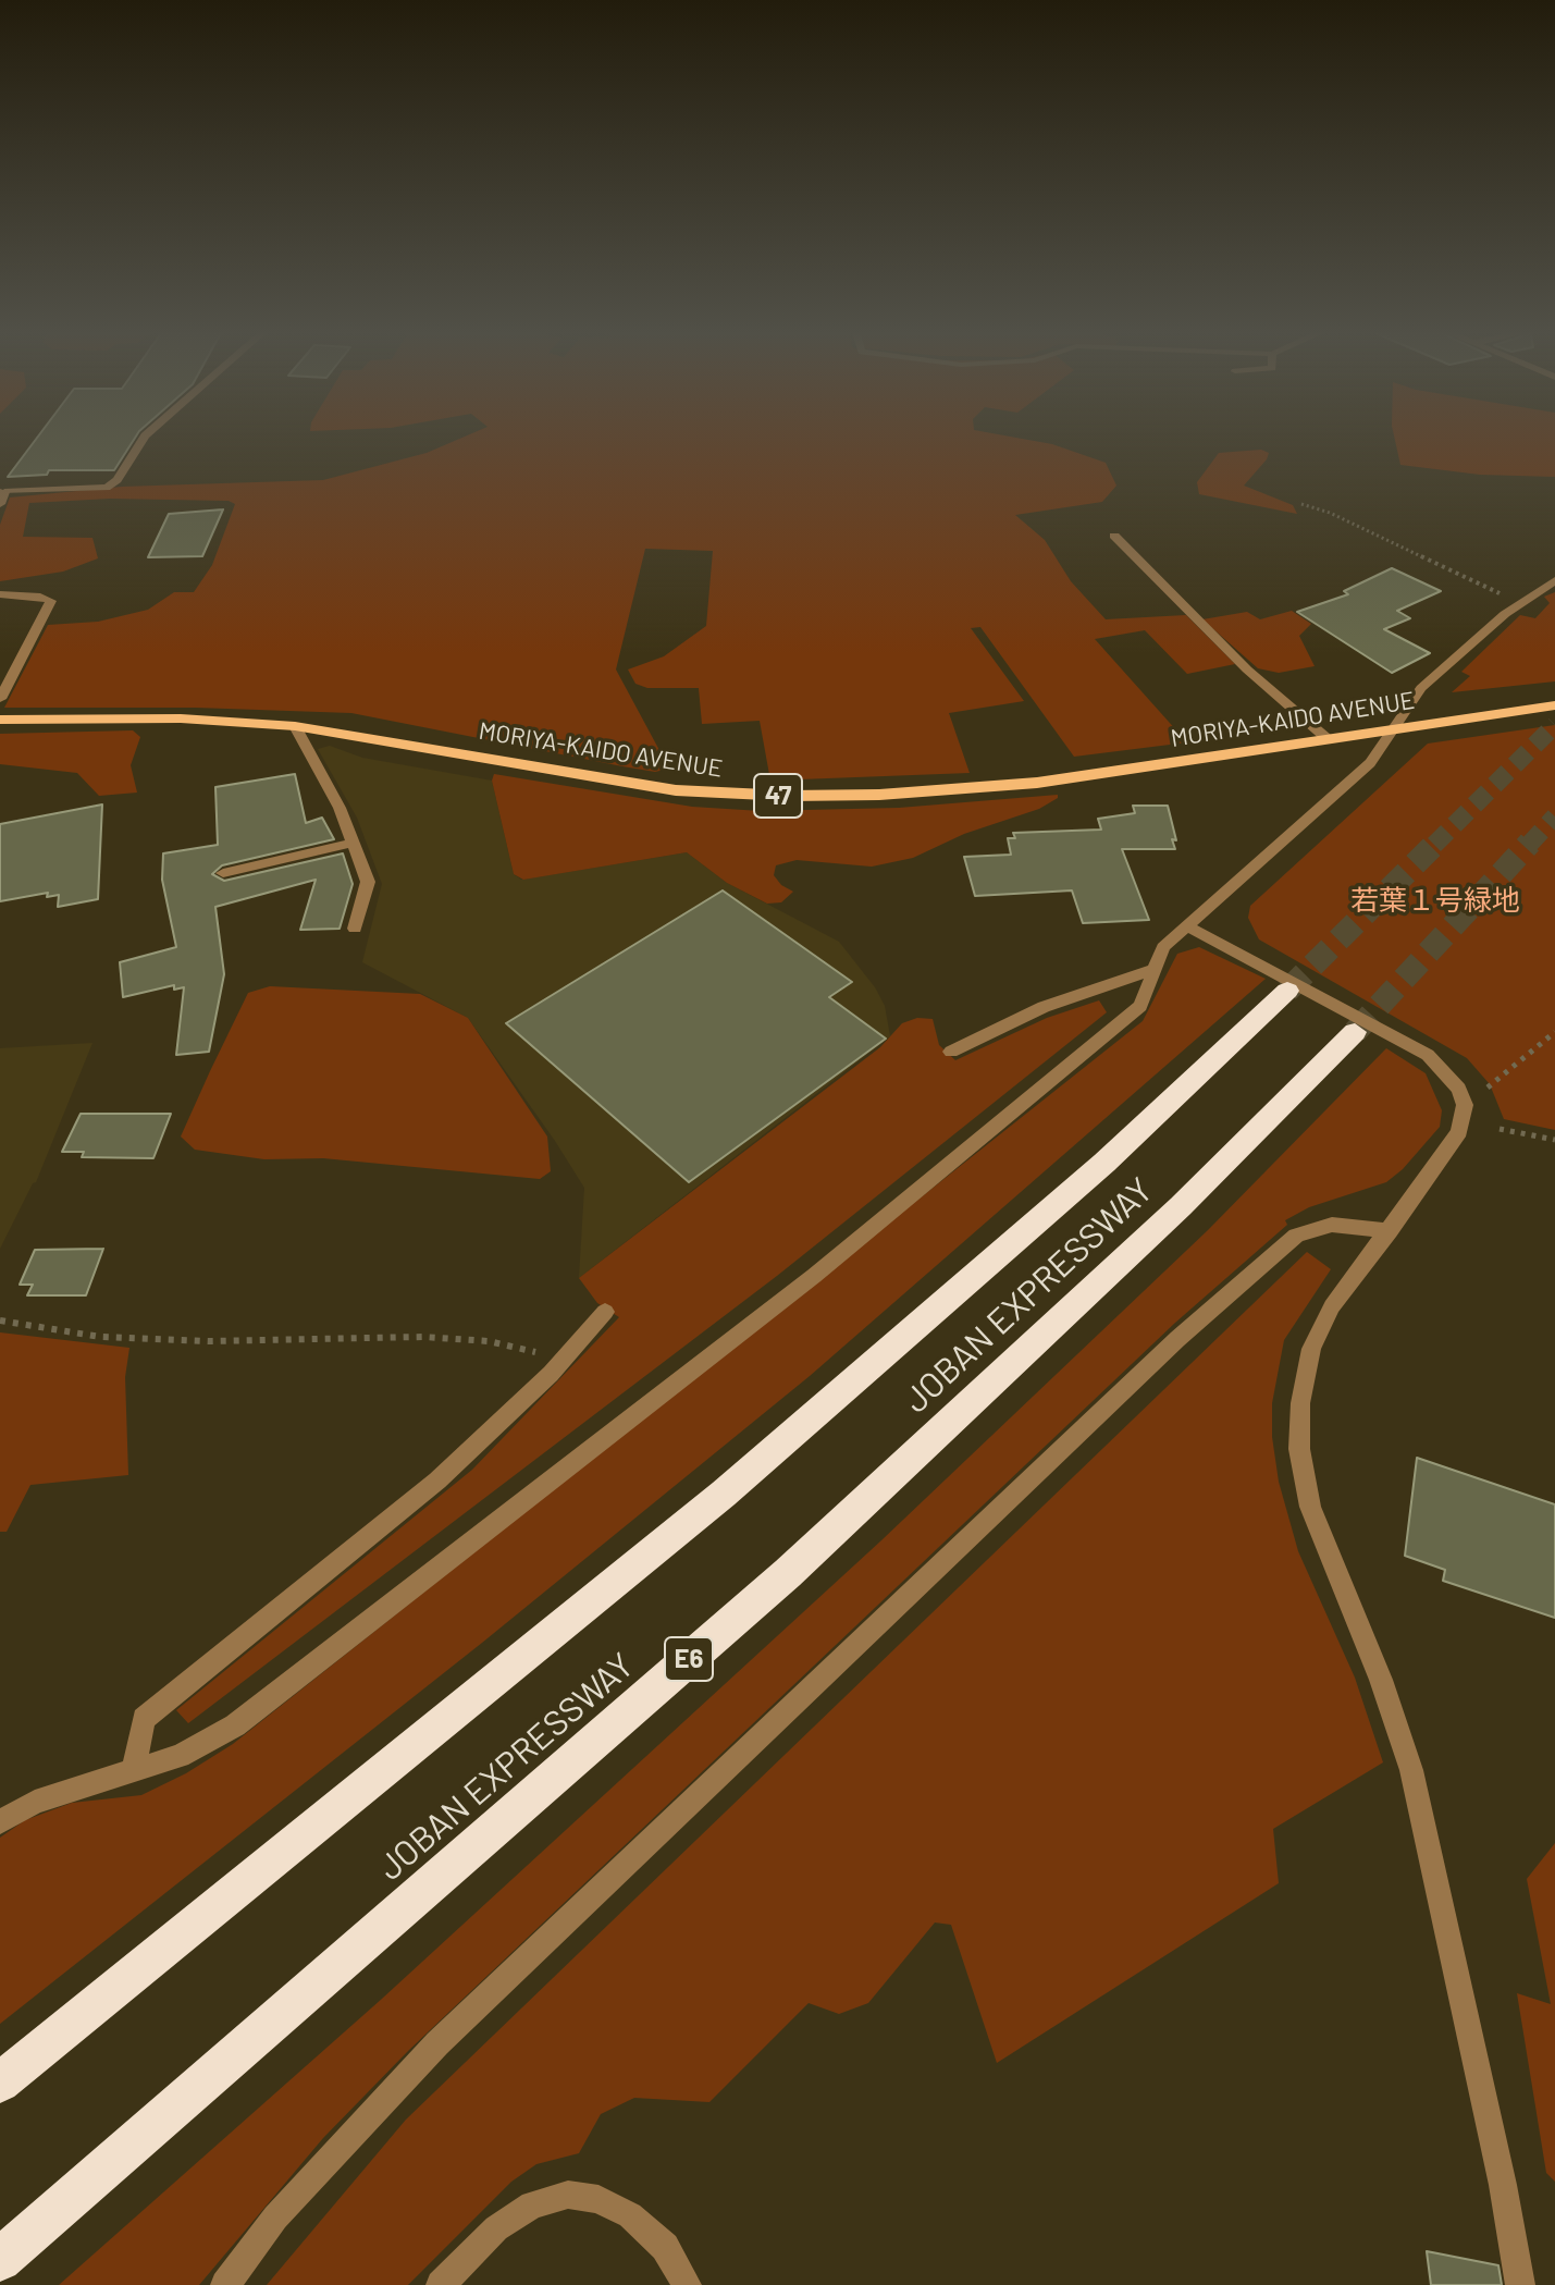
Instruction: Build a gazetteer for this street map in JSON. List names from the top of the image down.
{
  "streets": {
    "highway": ["JOBAN EXPRESSWAY", "E6"],
    "main road": ["MORIYA-KAIDO AVENUE", "47"]
  },
  "parks": ["若葉１号緑地"]
}
